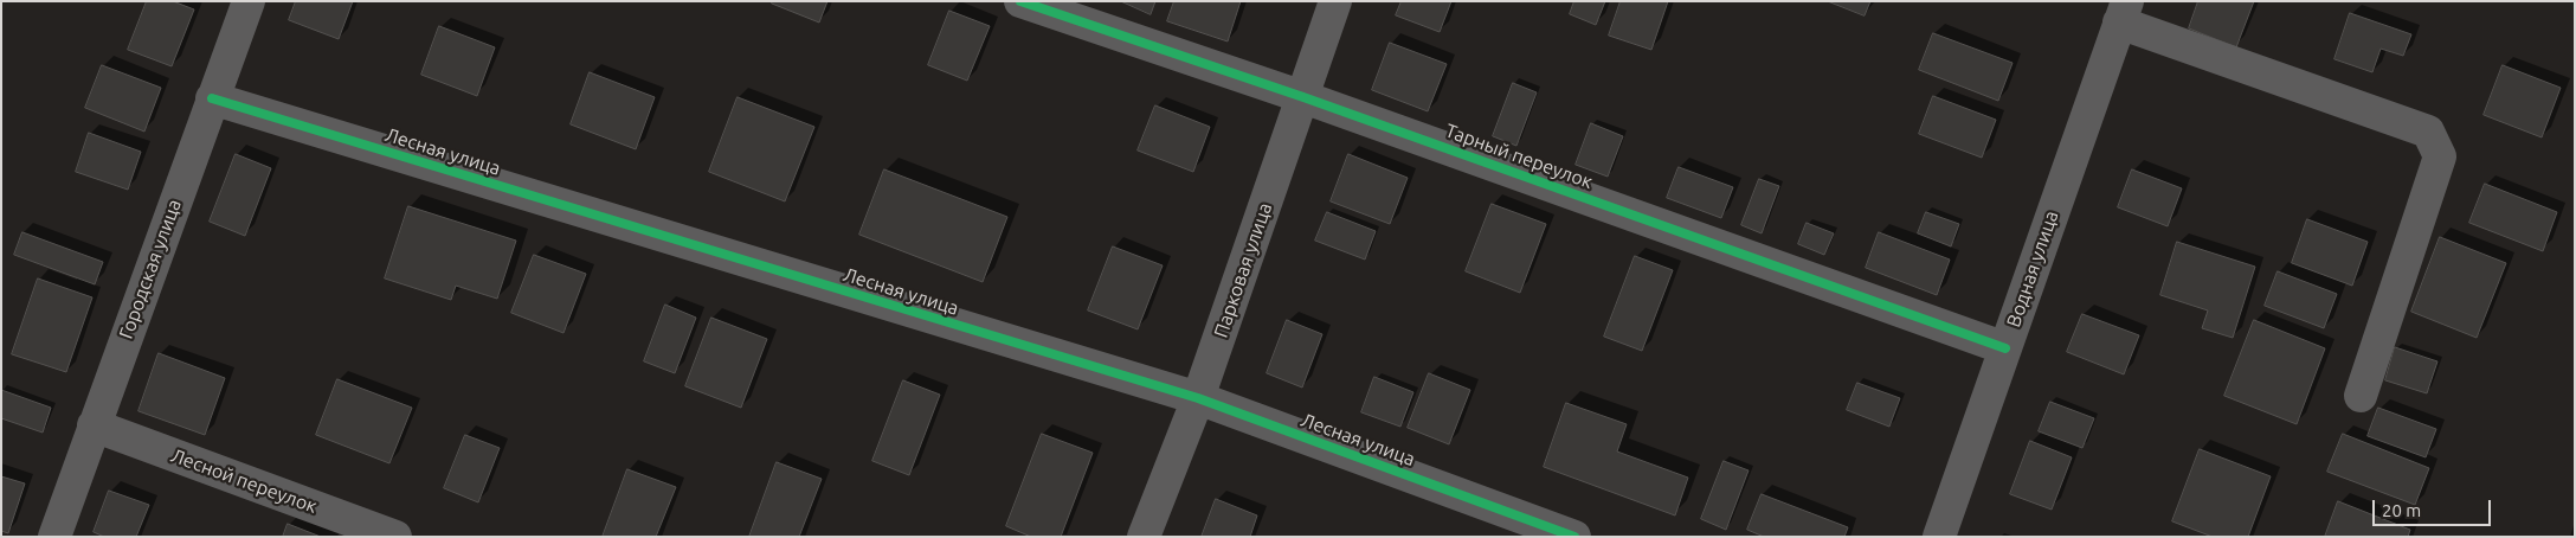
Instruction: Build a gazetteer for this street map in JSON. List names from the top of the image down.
{
  "streets": {
    "street": [
      "Лесная улица",
      "Тарный переулок",
      "Городская улица",
      "Водная улица",
      "Парковая улица",
      "Лесной переулок"
    ]
  },
  "crossings": [
    ["Лесная улица", "Городская улица"],
    ["Лесная улица", "Парковая улица"],
    ["Тарный переулок", "Водная улица"],
    ["Тарный переулок", "Парковая улица"],
    ["Городская улица", "Лесной переулок"]
  ],
  "scale_bar": "20 m"
}
